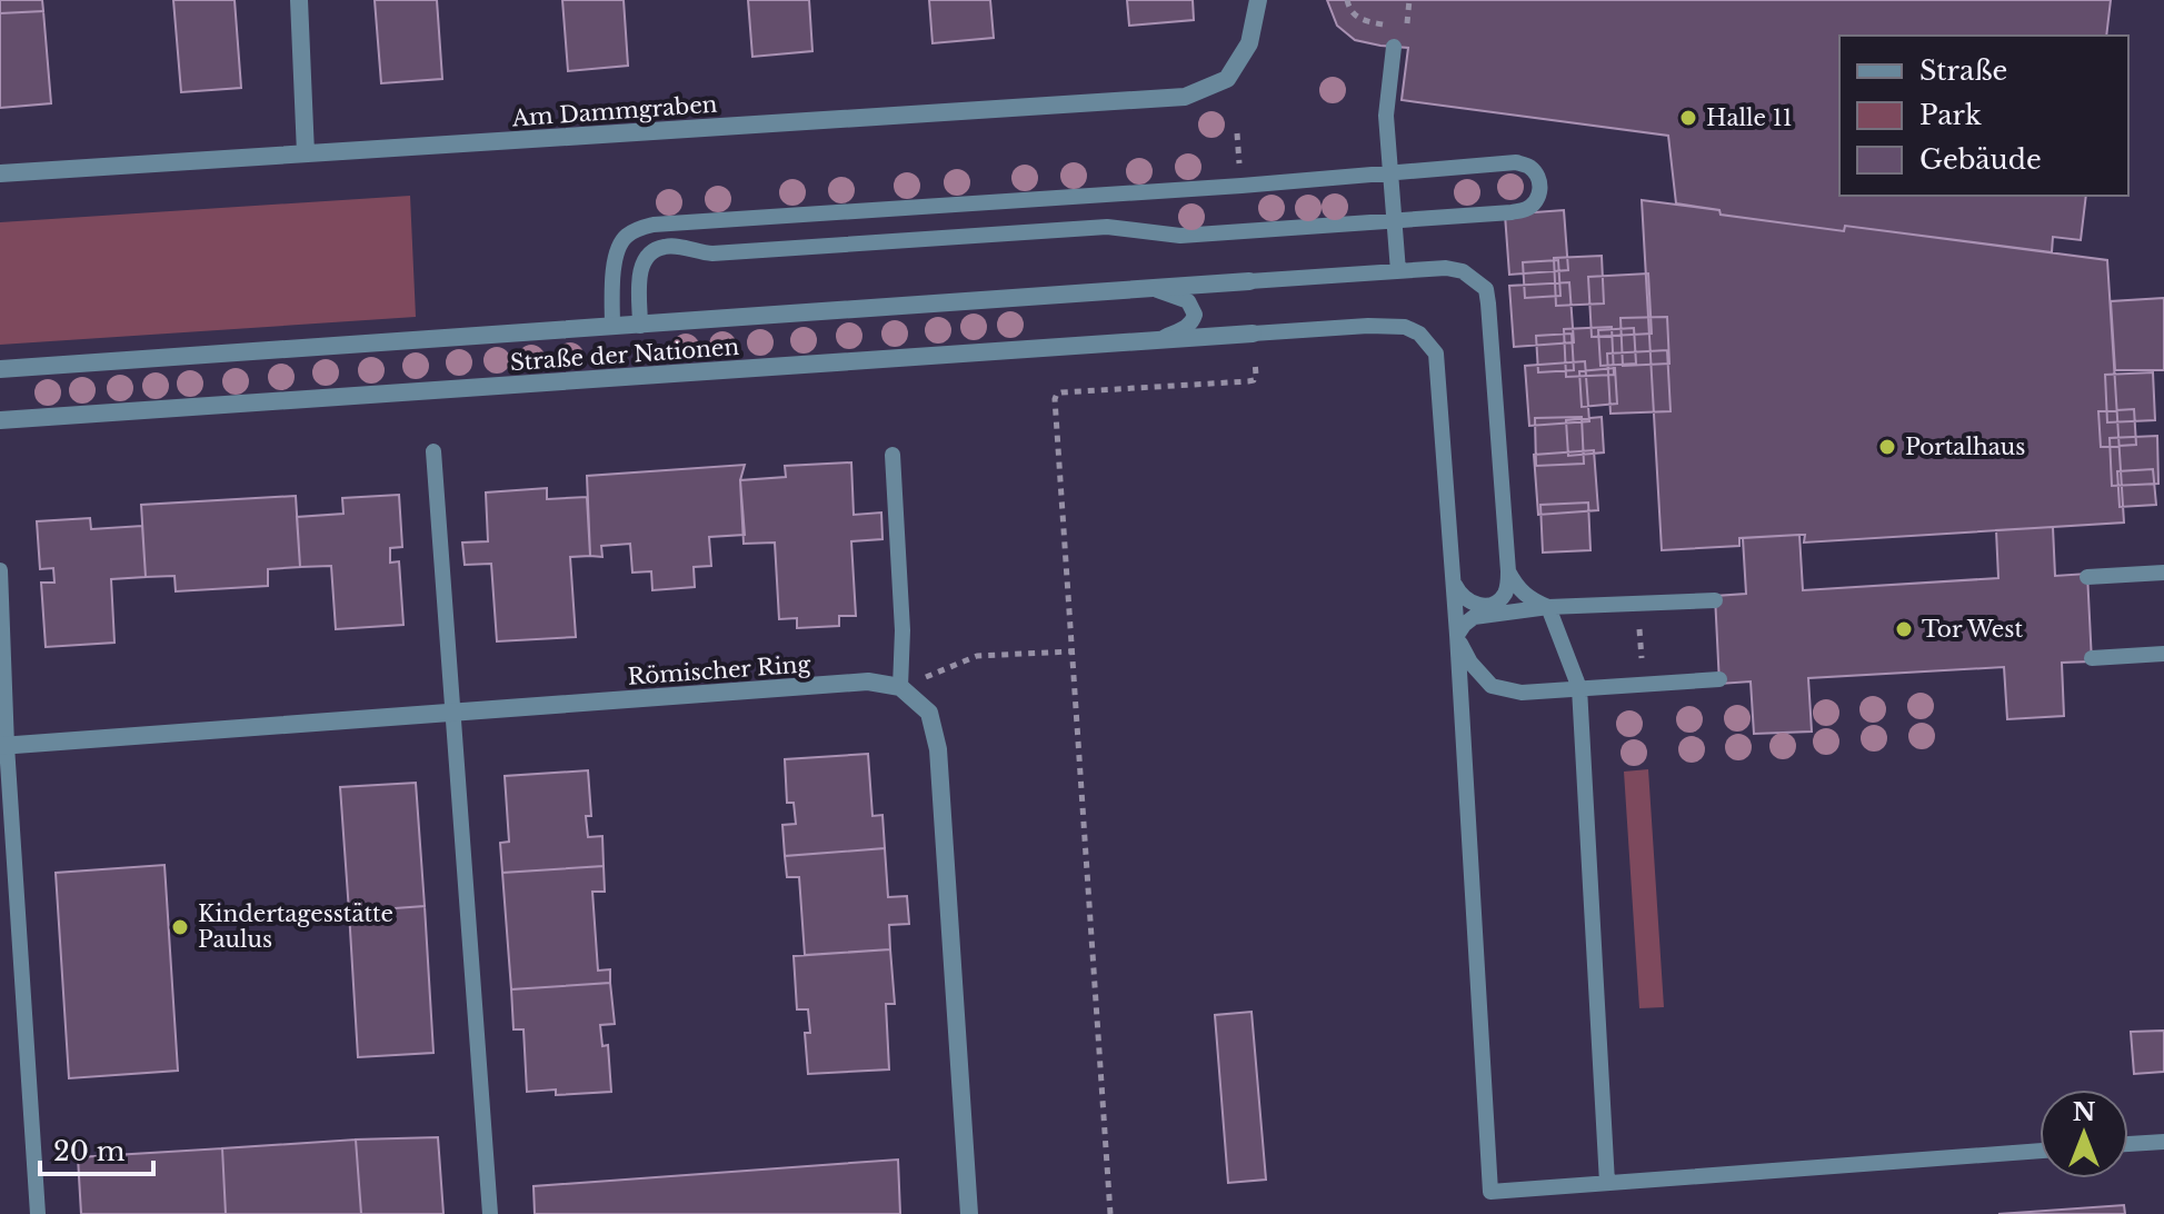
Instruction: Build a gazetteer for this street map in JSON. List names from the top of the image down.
{
  "streets": {
    "street": ["Am Dammgraben", "Straße der Nationen", "Römischer Ring"]
  },
  "places": [
    "Halle 11",
    "Portalhaus",
    "Tor West",
    "Kindertagesstätte Paulus"
  ],
  "legend": ["Straße", "Park", "Gebäude"],
  "scale_bar": "20 m",
  "north": "top"
}
